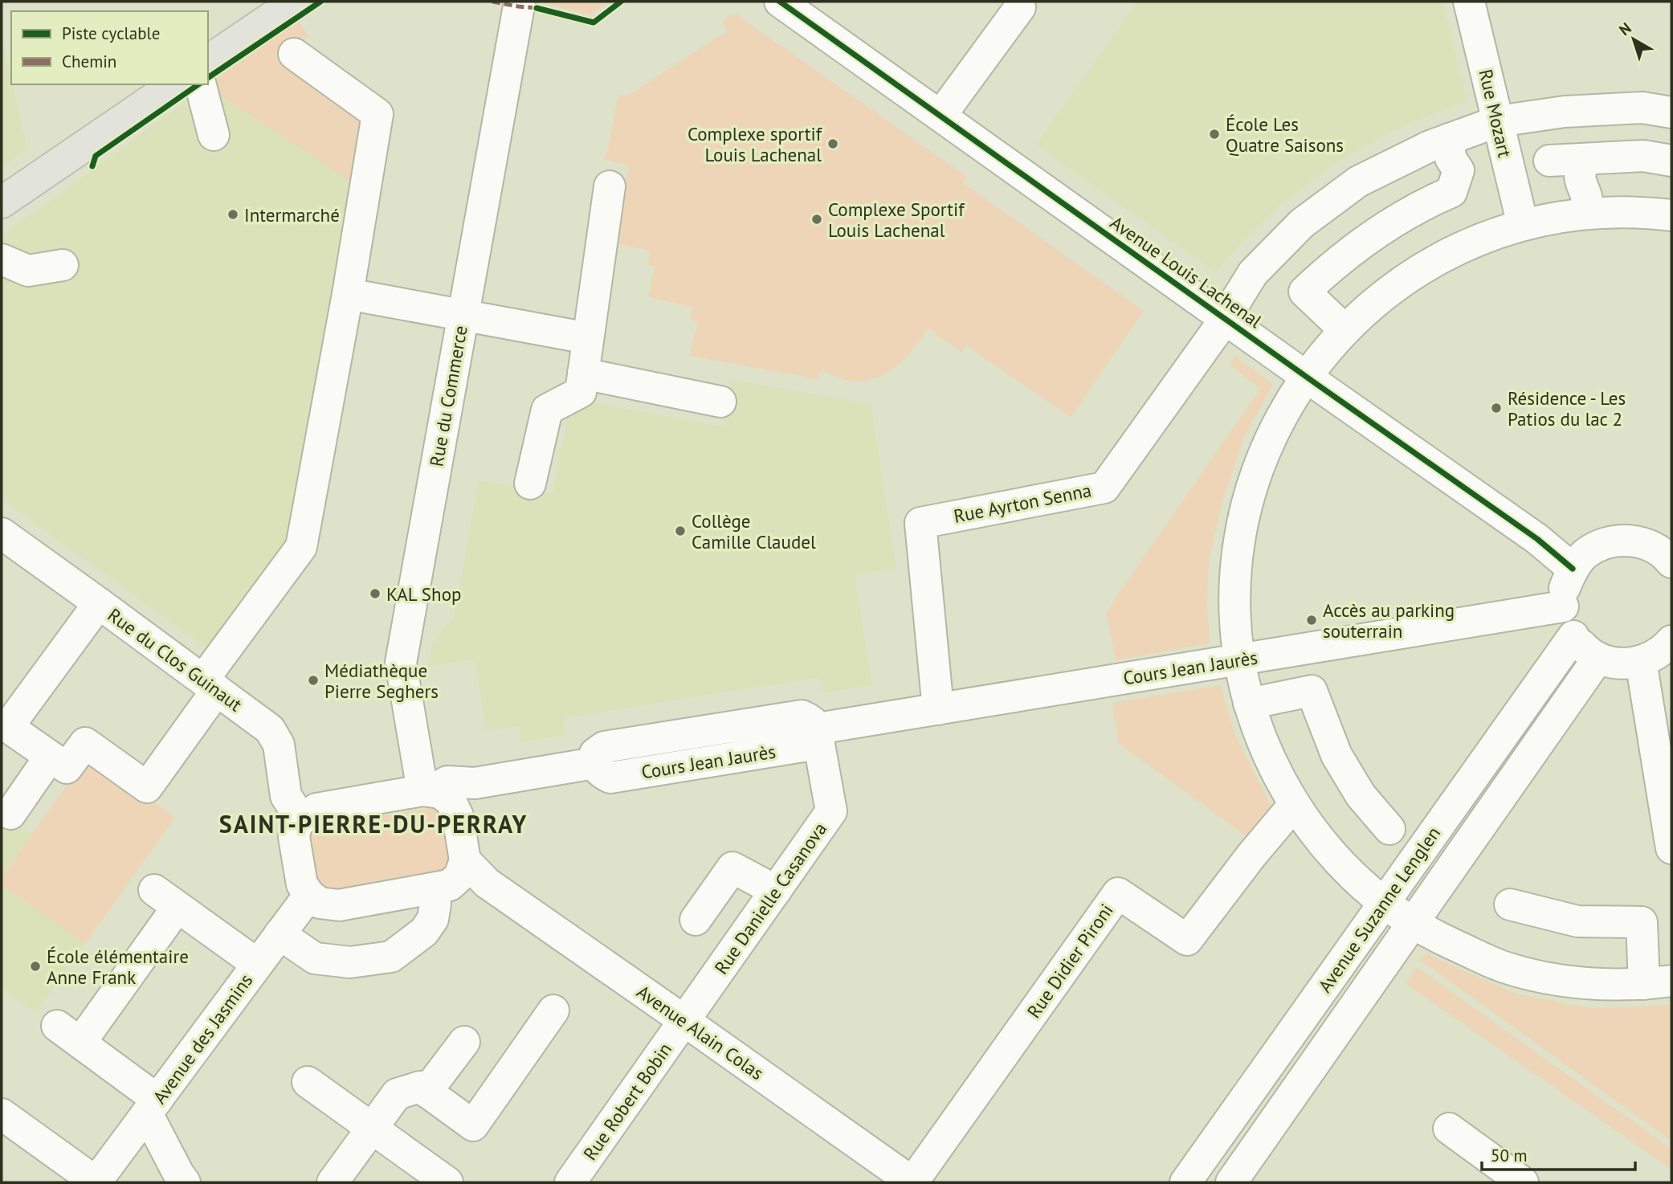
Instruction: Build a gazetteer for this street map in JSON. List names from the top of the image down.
{
  "streets": {
    "street": [
      "Rue Mozart",
      "Avenue Louis Lachenal",
      "Rue du Commerce",
      "Rue Ayrton Senna",
      "Rue du Clos Guinaut",
      "Cours Jean Jaurès",
      "Rue Danielle Casanova",
      "Avenue Suzanne Lenglen",
      "Rue Didier Pironi",
      "Avenue Alain Colas",
      "Avenue des Jasmins",
      "Rue Robert Bobin"
    ]
  },
  "crossings": [
    ["Avenue Louis Lachenal", "Rue Ayrton Senna"],
    ["Rue du Commerce", "Cours Jean Jaurès"],
    ["Rue Ayrton Senna", "Cours Jean Jaurès"],
    ["Rue du Clos Guinaut", "Cours Jean Jaurès"],
    ["Cours Jean Jaurès", "Rue Danielle Casanova"],
    ["Rue Danielle Casanova", "Avenue Alain Colas"],
    ["Rue Danielle Casanova", "Rue Robert Bobin"],
    ["Rue Didier Pironi", "Avenue Alain Colas"],
    ["Avenue Alain Colas", "Rue Robert Bobin"]
  ],
  "districts": ["SAINT-PIERRE-DU-PERRAY"],
  "places": [
    "École Les Quatre Saisons",
    "Complexe sportif Louis Lachenal",
    "Intermarché",
    "Complexe Sportif Louis Lachenal",
    "Résidence - Les Patios du lac 2",
    "Collège Camille Claudel",
    "KAL Shop",
    "Accès au parking souterrain",
    "Médiathèque Pierre Seghers",
    "École élémentaire Anne Frank"
  ],
  "legend": ["Piste cyclable", "Chemin"],
  "scale_bar": "50 m",
  "north": "top left"
}
